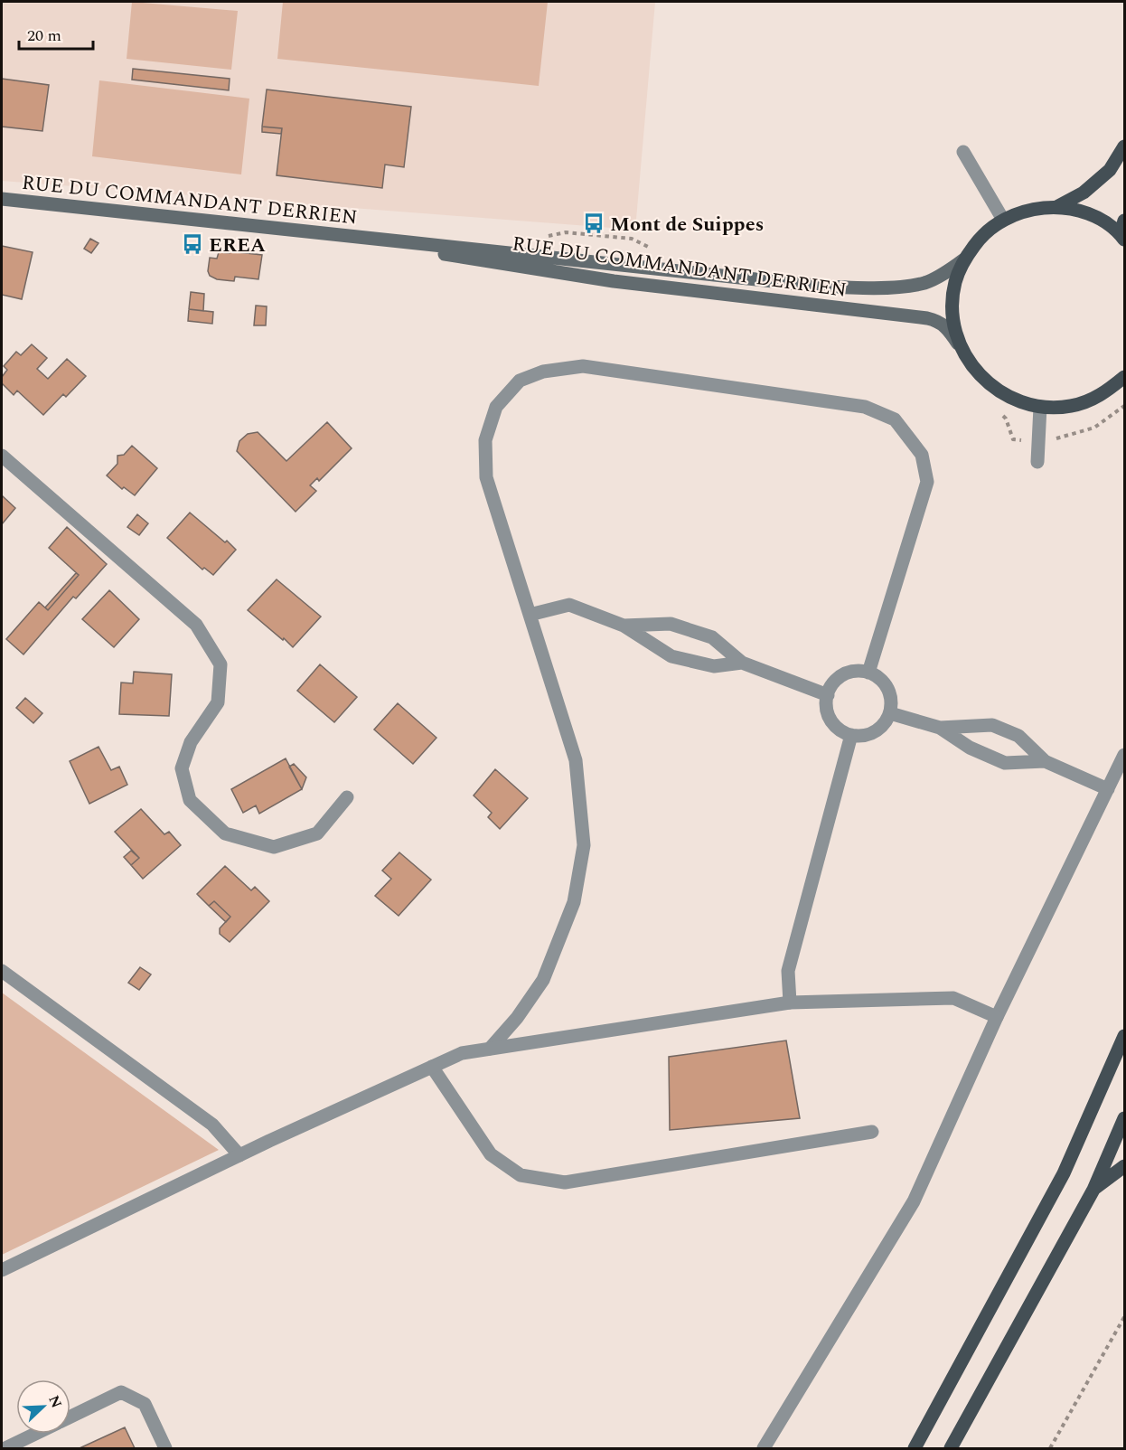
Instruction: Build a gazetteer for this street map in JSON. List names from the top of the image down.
{
  "streets": {
    "main road": ["RUE DU COMMANDANT DERRIEN"]
  },
  "places": {
    "bus stop": ["Mont de Suippes", "EREA"]
  },
  "scale_bar": "20 m",
  "north": "top right"
}
